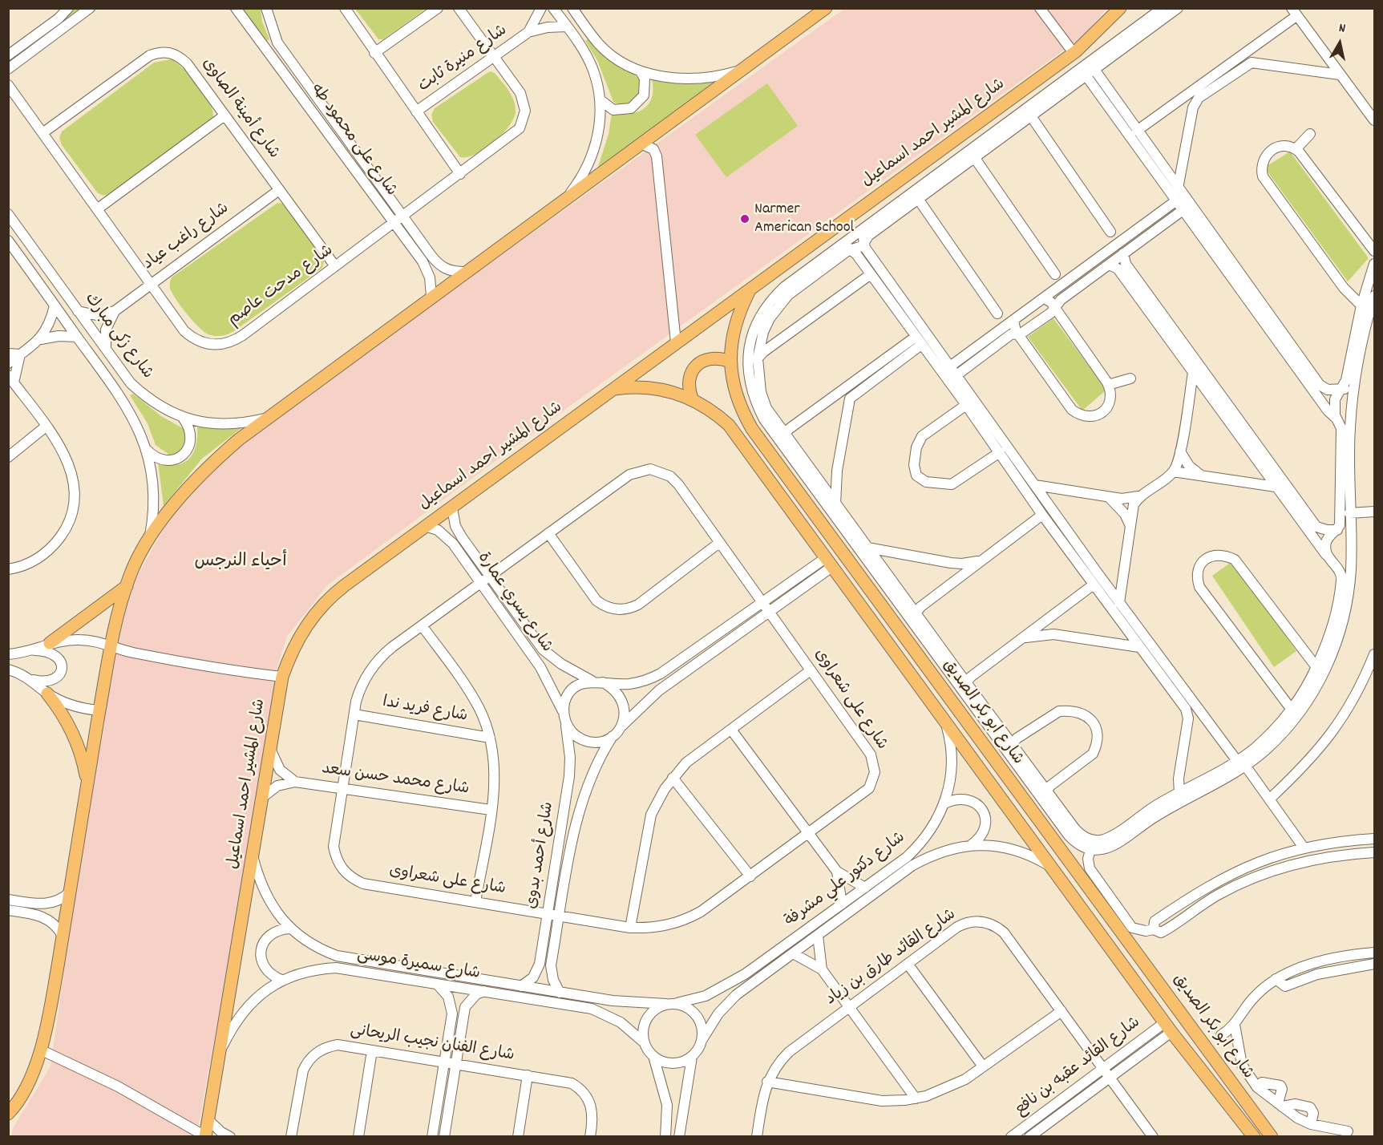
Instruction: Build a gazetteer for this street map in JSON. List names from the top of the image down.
{
  "streets": {
    "main road": ["شارع المشير احمد اسماعيل", "شارع ابو بكر الصديق"],
    "street": [
      "شارع منيرة ثابت",
      "شارع أمينة الصاوى",
      "شارع على محمود طه",
      "شارع راغب عياد",
      "شارع مدحت عاصم",
      "شارع زكى مبارك",
      "شارع يسري عمارة",
      "شارع على شعراوى",
      "شارع فريد ندا",
      "شارع محمد حسن سعد",
      "شارع أحمد بدوى",
      "شارع دكتور علي مشرفة",
      "شارع القائد طارق بن زياد",
      "شارع سميرة موسى",
      "شارع الفنان نجيب الريحانى",
      "شارع القائد عقبه بن نافع"
    ]
  },
  "crossings": [
    ["شارع منيرة ثابت", "شارع مدحت عاصم"],
    ["شارع أمينة الصاوى", "شارع راغب عياد"],
    ["شارع أمينة الصاوى", "شارع مدحت عاصم"],
    ["شارع المشير احمد اسماعيل", "شارع يسري عمارة"],
    ["شارع المشير احمد اسماعيل", "شارع ابو بكر الصديق"],
    ["شارع المشير احمد اسماعيل", "شارع محمد حسن سعد"],
    ["شارع المشير احمد اسماعيل", "شارع سميرة موسى"],
    ["شارع على محمود طه", "شارع مدحت عاصم"],
    ["شارع راغب عياد", "شارع مدحت عاصم"],
    ["شارع يسري عمارة", "شارع على شعراوى"],
    ["شارع يسري عمارة", "شارع أحمد بدوى"],
    ["شارع على شعراوى", "شارع فريد ندا"],
    ["شارع على شعراوى", "شارع محمد حسن سعد"],
    ["شارع على شعراوى", "شارع أحمد بدوى"],
    ["شارع ابو بكر الصديق", "شارع دكتور علي مشرفة"],
    ["شارع ابو بكر الصديق", "شارع القائد عقبه بن نافع"],
    ["شارع أحمد بدوى", "شارع سميرة موسى"],
    ["شارع دكتور علي مشرفة", "شارع سميرة موسى"],
    ["شارع القائد طارق بن زياد", "شارع القائد عقبه بن نافع"]
  ],
  "districts": ["أحياء النرجس"],
  "places": ["Narmer American School"],
  "north": "top"
}
